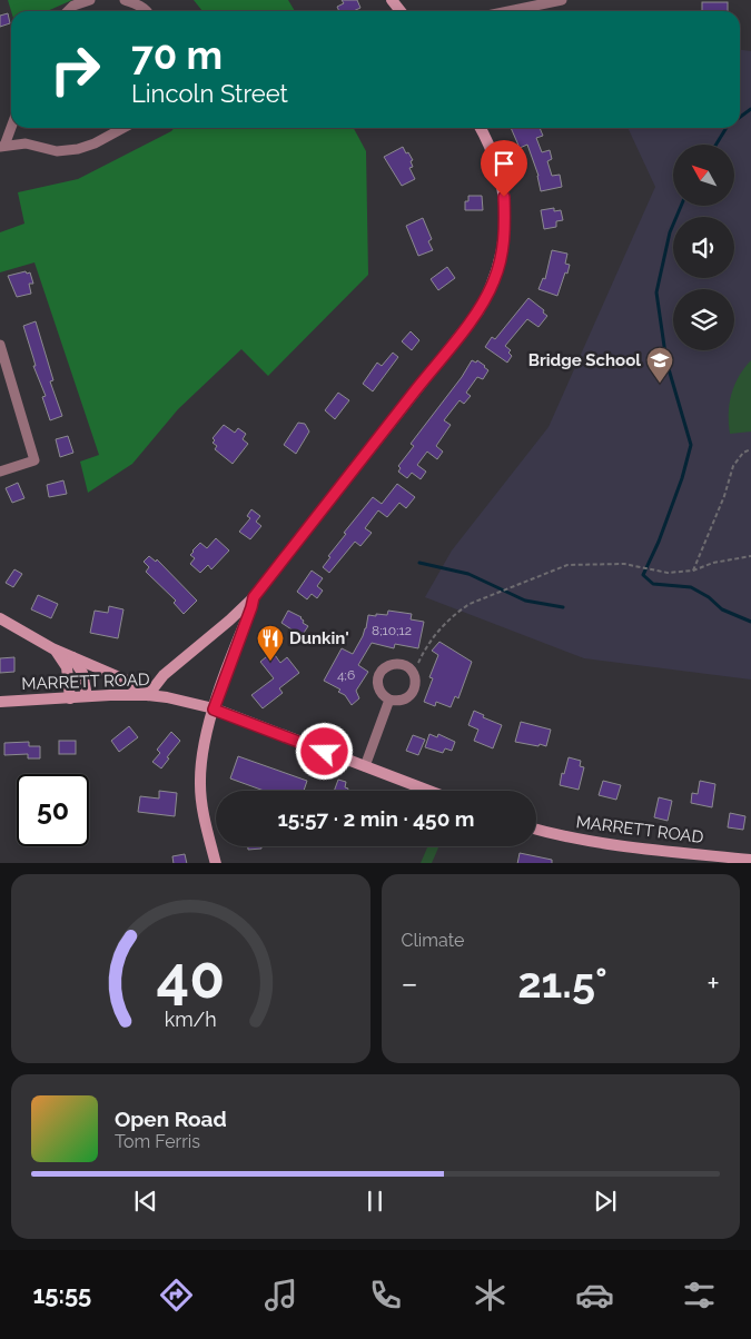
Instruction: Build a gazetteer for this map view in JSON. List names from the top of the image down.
{
  "streets": {
    "street": ["MARRETT ROAD"]
  },
  "places": {
    "school or university": ["Bridge School"],
    "restaurant": ["Dunkin'"]
  },
  "house_numbers": ["8;10;12", "4;6"],
  "north": "top left",
  "page": {
    "turn": ["70 m", "Lincoln Street"],
    "limit": "50",
    "trip": "15:57 · 2 min · 450 m",
    "tile": "Climate",
    "heat": ["−", "21.5°", "+"],
    "song": ["Open Road", "Tom Ferris"],
    "tabs": "15:55",
    "gauge": ["40", "km/h"]
  }
}
